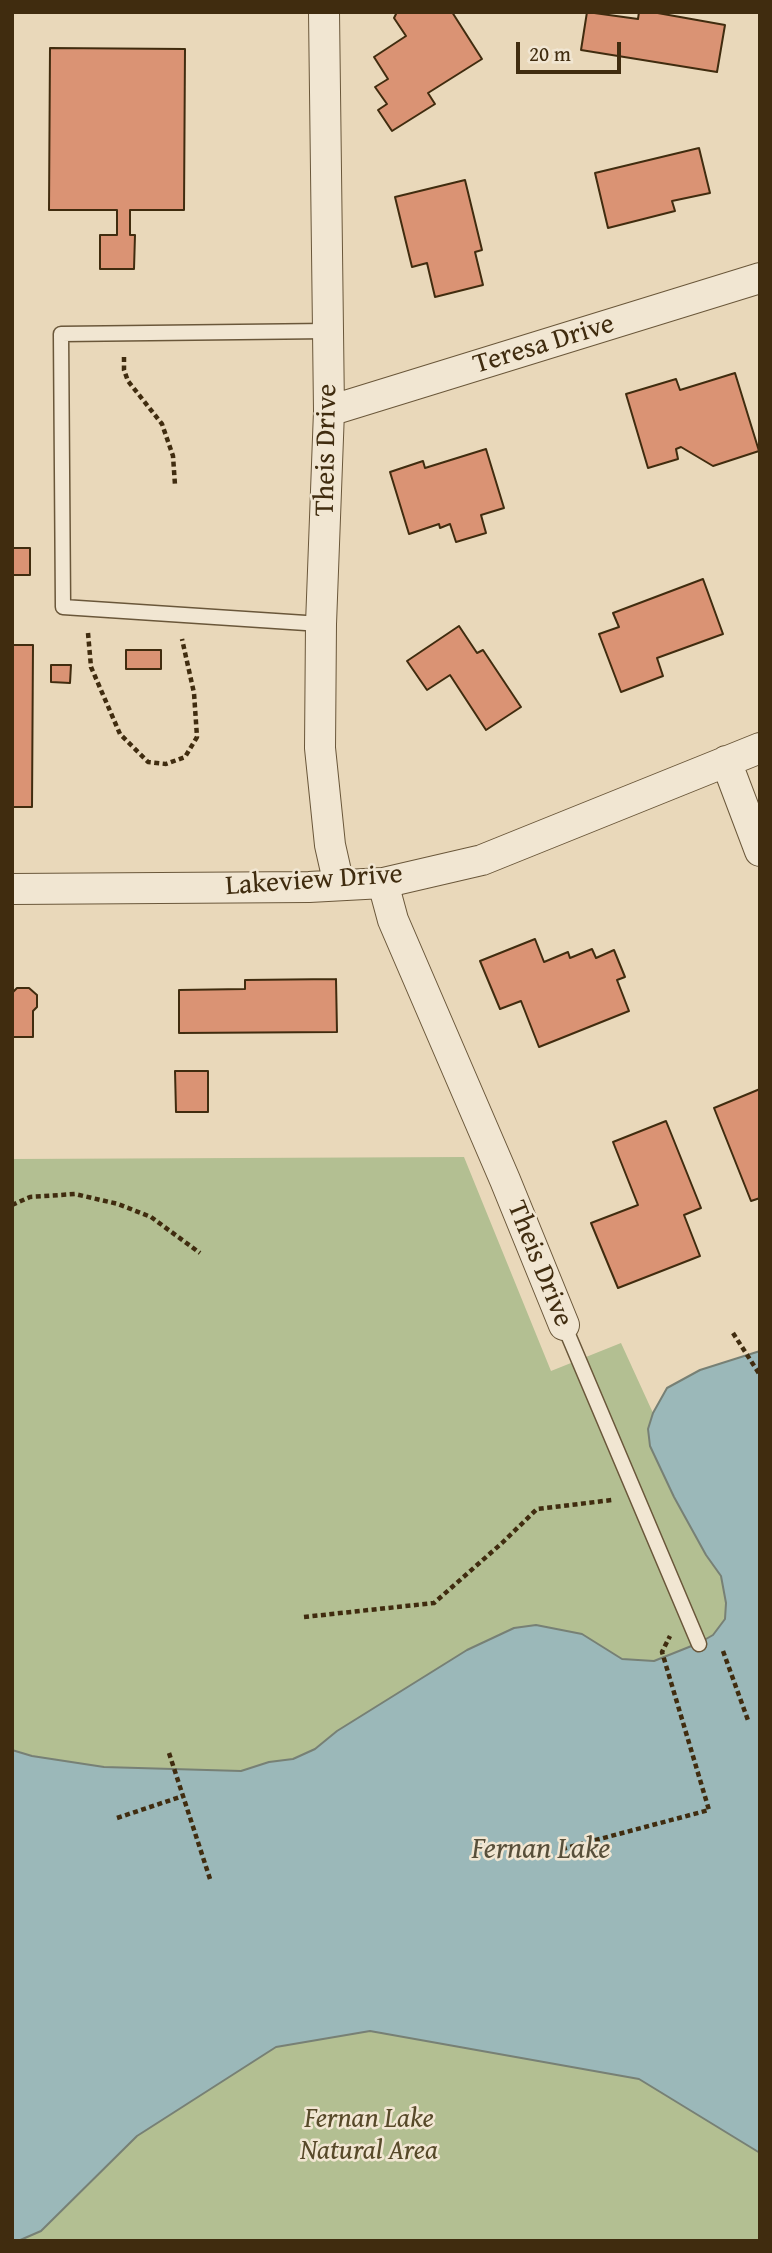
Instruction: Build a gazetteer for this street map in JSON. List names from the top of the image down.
{
  "streets": {
    "street": ["Teresa Drive", "Theis Drive", "Lakeview Drive"]
  },
  "crossings": [
    ["Teresa Drive", "Theis Drive"],
    ["Theis Drive", "Lakeview Drive"]
  ],
  "water": ["Fernan Lake"],
  "parks": ["Fernan Lake Natural Area"],
  "scale_bar": "20 m"
}
